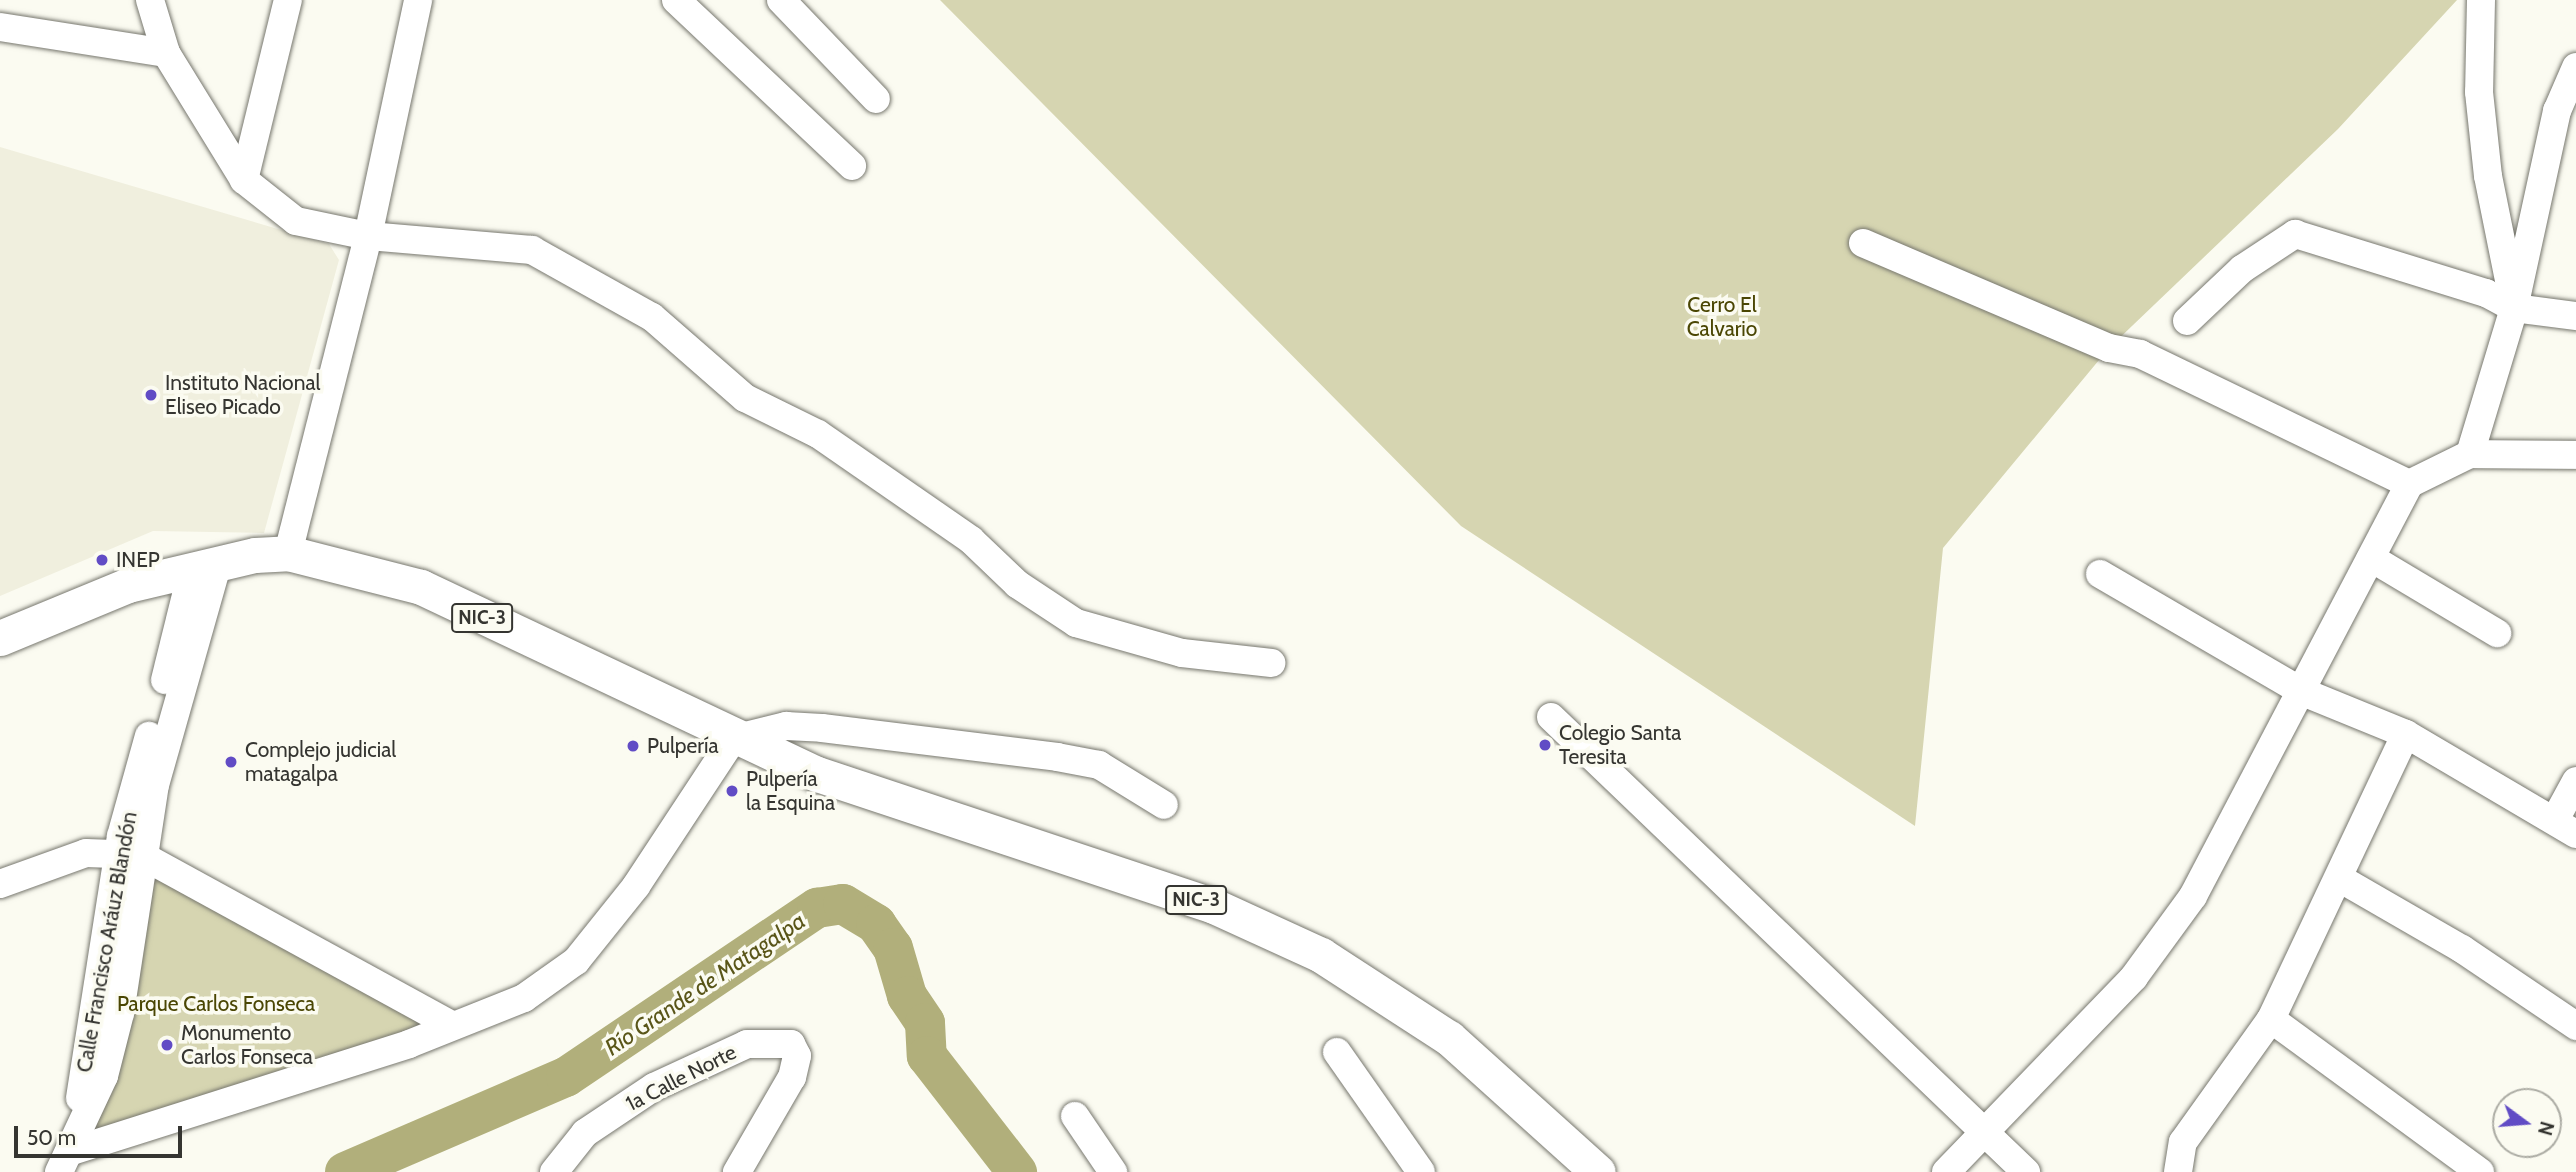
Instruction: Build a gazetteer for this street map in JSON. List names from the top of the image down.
{
  "streets": {
    "main road": ["NIC-3"],
    "street": ["Calle Francisco Aráuz Blandón", "1a Calle Norte"]
  },
  "crossings": [
    ["NIC-3", "Calle Francisco Aráuz Blandón"]
  ],
  "water": ["Río Grande de Matagalpa"],
  "parks": ["Cerro El Calvario", "Parque Carlos Fonseca"],
  "places": [
    "Instituto Nacional Eliseo Picado",
    "INEP",
    "Colegio Santa Teresita",
    "Pulpería",
    "Complejo judicial matagalpa",
    "Pulpería la Esquina",
    "Monumento Carlos Fonseca"
  ],
  "scale_bar": "50 m",
  "north": "right"
}
